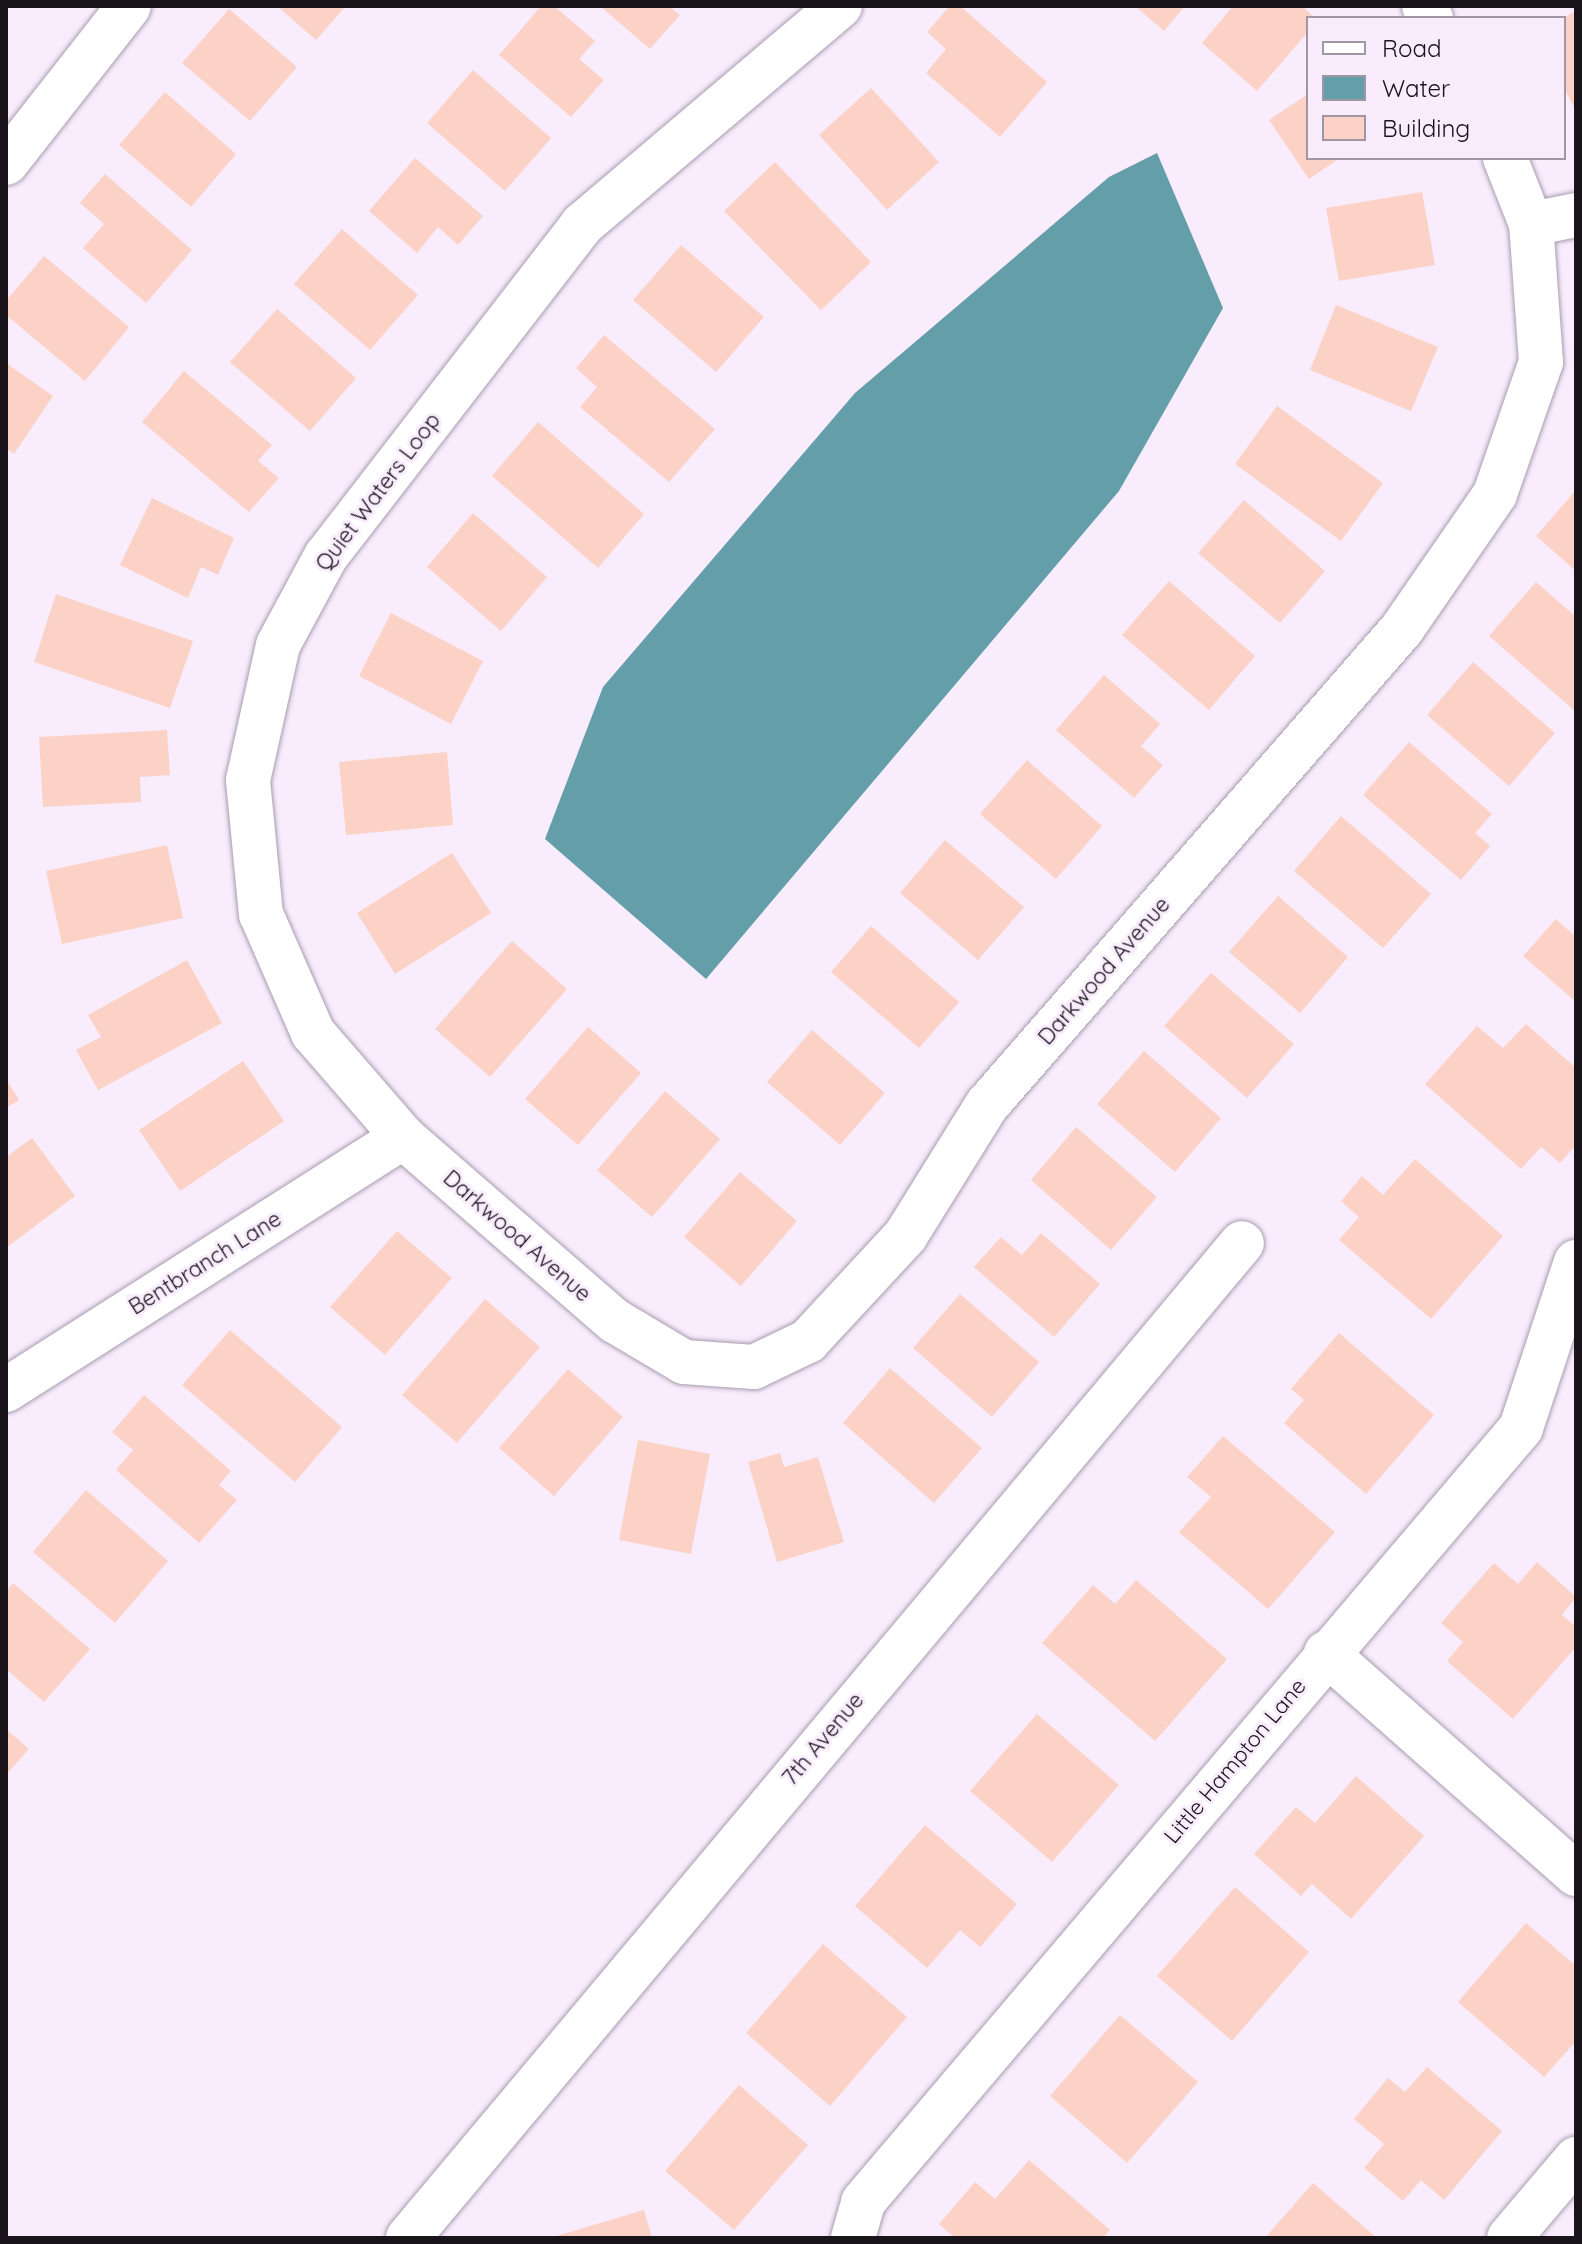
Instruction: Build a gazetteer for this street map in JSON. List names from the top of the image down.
{
  "streets": {
    "street": [
      "Quiet Waters Loop",
      "Darkwood Avenue",
      "Bentbranch Lane",
      "7th Avenue",
      "Little Hampton Lane"
    ]
  },
  "crossings": [
    ["Quiet Waters Loop", "Darkwood Avenue"],
    ["Quiet Waters Loop", "Bentbranch Lane"],
    ["Darkwood Avenue", "Bentbranch Lane"]
  ],
  "legend": ["Road", "Water", "Building"]
}
